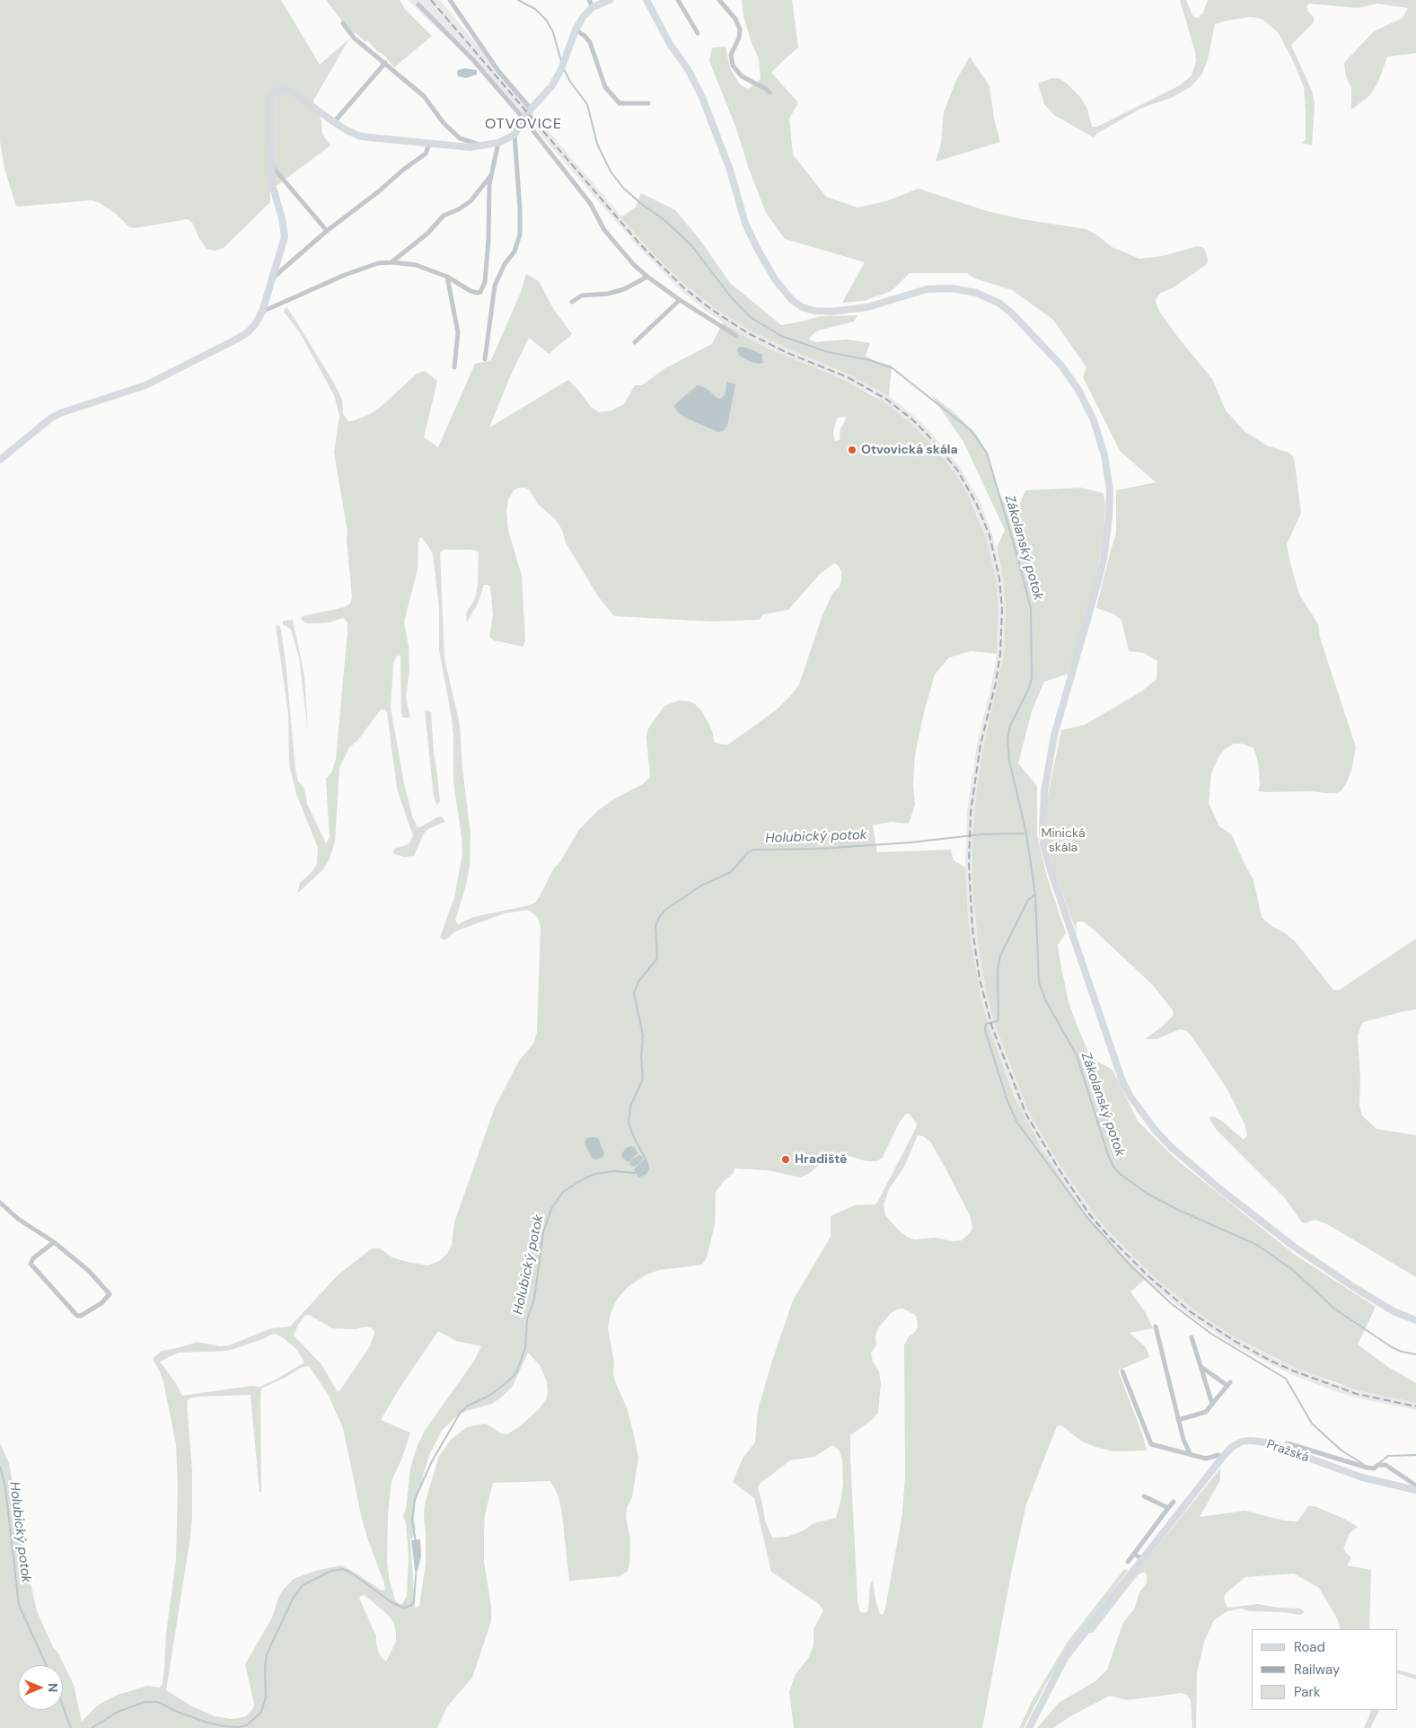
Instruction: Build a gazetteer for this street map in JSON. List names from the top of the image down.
{
  "streets": {
    "main road": ["Pražská"]
  },
  "districts": ["OTVOVICE"],
  "water": ["Zákolanský potok", "Holubický potok"],
  "parks": ["Minická skála"],
  "places": ["Otvovická skála", "Hradiště"],
  "legend": ["Road", "Railway", "Park"],
  "north": "right"
}
